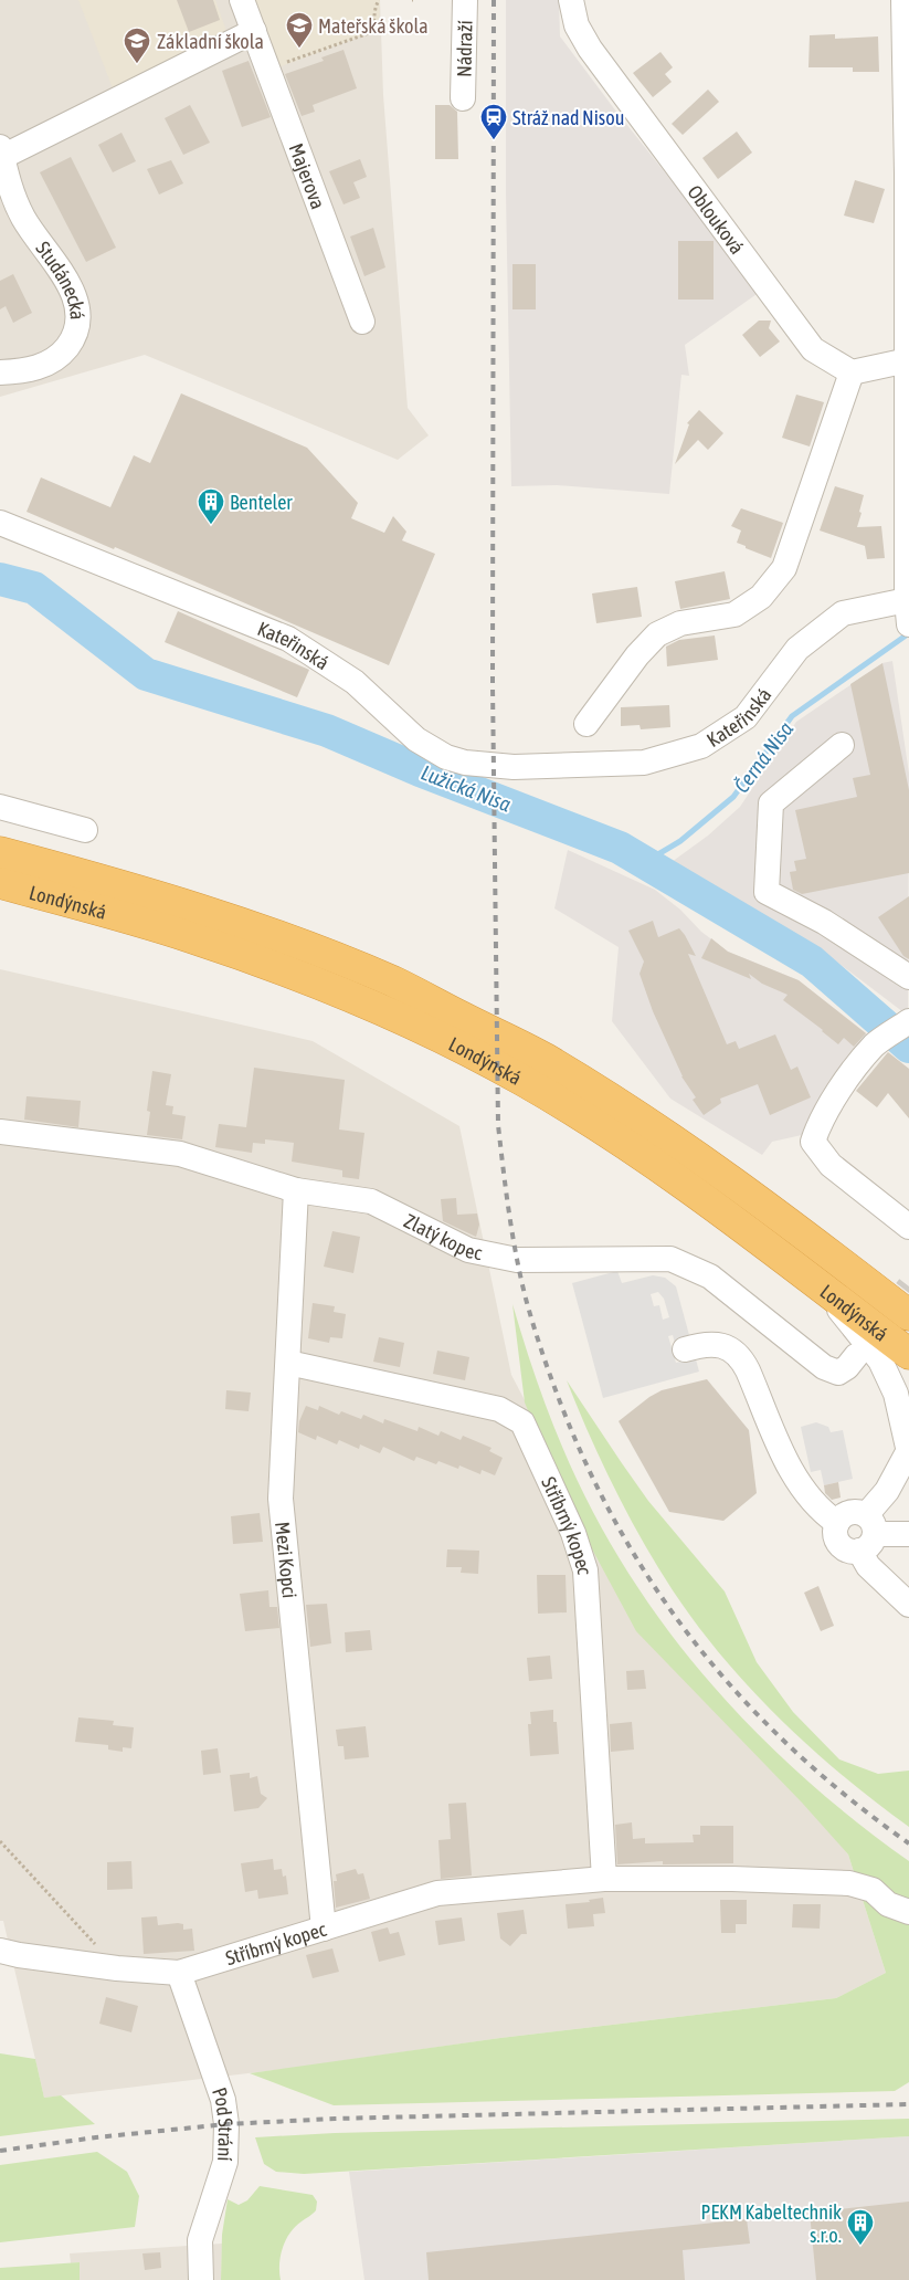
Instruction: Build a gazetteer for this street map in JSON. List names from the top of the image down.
{
  "streets": {
    "highway": ["Londýnská"],
    "street": [
      "Nádraží",
      "Majerova",
      "Oblouková",
      "Studánecká",
      "Kateřinská",
      "Zlatý kopec",
      "Stříbrný kopec",
      "Mezi Kopci",
      "Pod Strání"
    ]
  },
  "crossings": [
    ["Zlatý kopec", "Mezi Kopci"],
    ["Stříbrný kopec", "Mezi Kopci"],
    ["Stříbrný kopec", "Pod Strání"]
  ],
  "water": ["Černá Nisa", "Lužická Nisa"],
  "places": {
    "school or university": ["Mateřská škola", "Základní škola"],
    "station": ["Stráž nad Nisou"],
    "building": ["Benteler", "PEKM Kabeltechnik s.r.o."]
  }
}
